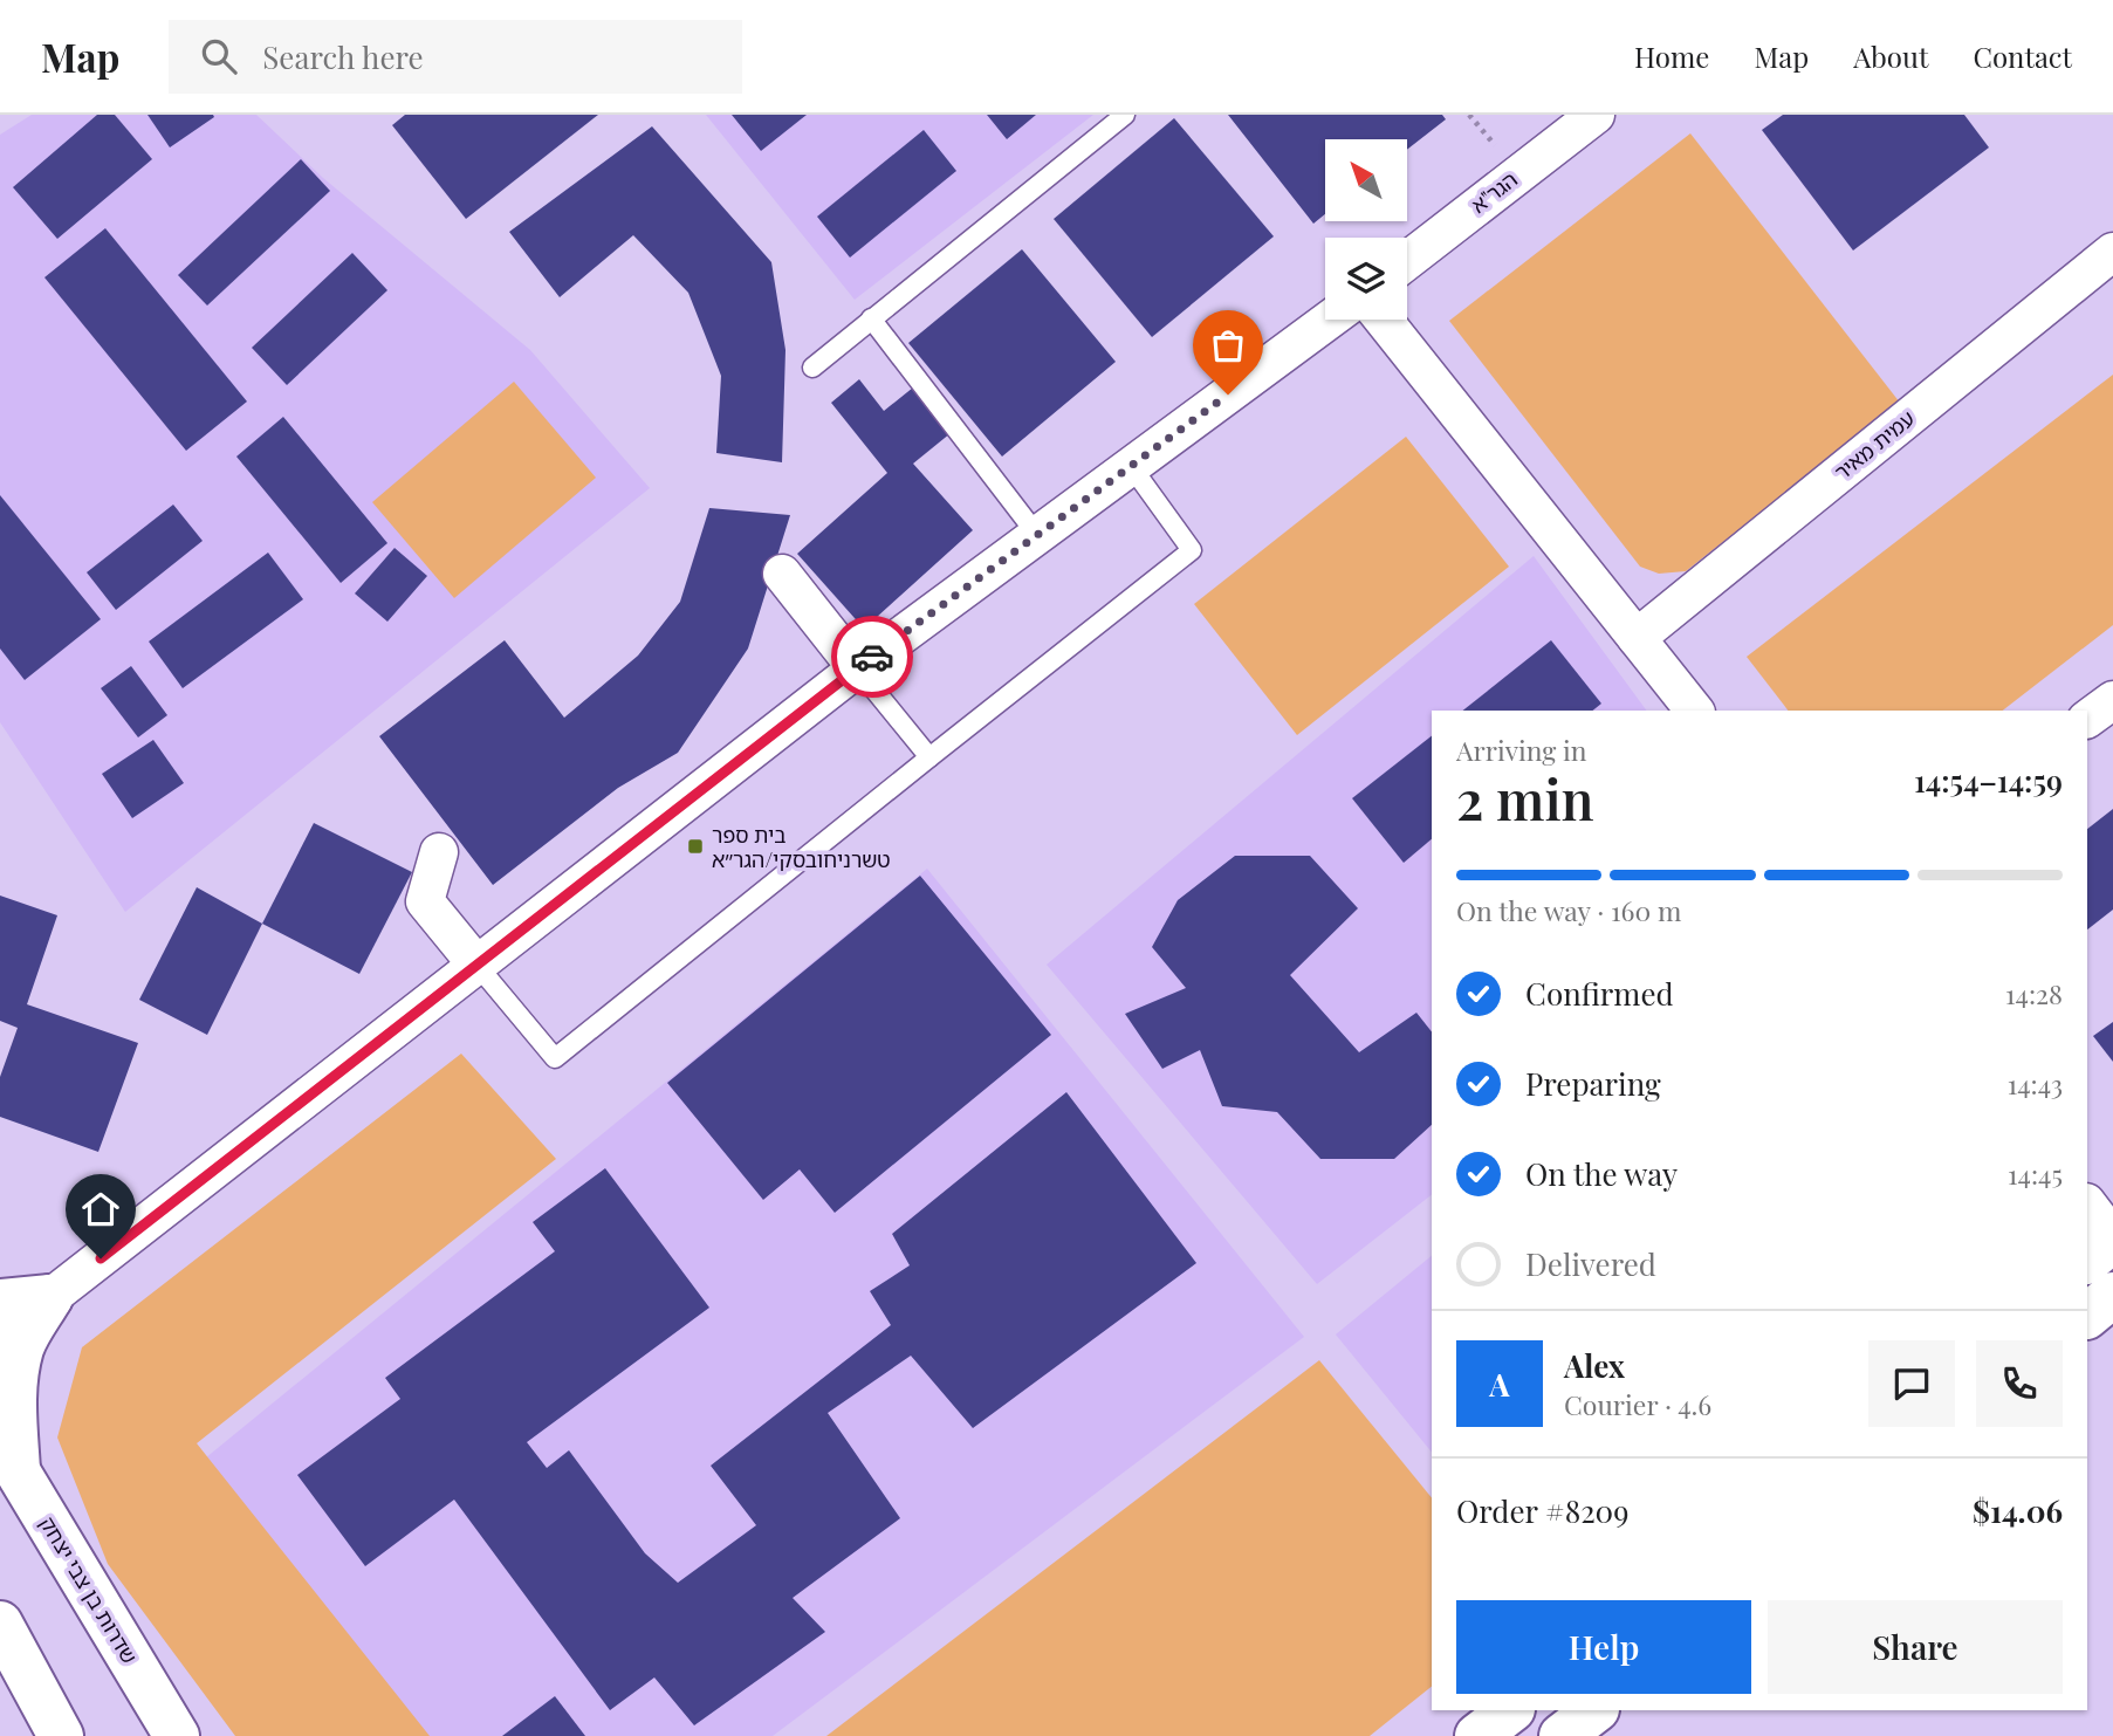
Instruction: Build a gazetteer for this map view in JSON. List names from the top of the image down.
{
  "streets": {
    "main road": ["שדרות בן צבי יצחק"],
    "street": ["הגר\"א", "עמית מאיר"]
  },
  "places": {
    "transit": ["בית ספר טשרניחובסקי/הגר״א"]
  },
  "north": "top left",
  "page": {
    "header": "Map",
    "search": "Search here",
    "nav": [
      "Home",
      "Map",
      "About",
      "Contact"
    ],
    "heading": ["2 min", "Arriving in", "14:54–14:59"],
    "panel": [
      "Alex",
      "Courier · 4.6",
      "Order #8209",
      "$14.06"
    ],
    "bar": "On the way · 160 m",
    "list": [
      ["Confirmed", "14:28"],
      ["Preparing", "14:43"],
      ["On the way", "14:45"],
      "Delivered"
    ],
    "round": "A",
    "buttons": ["Help", "Share"]
  }
}
